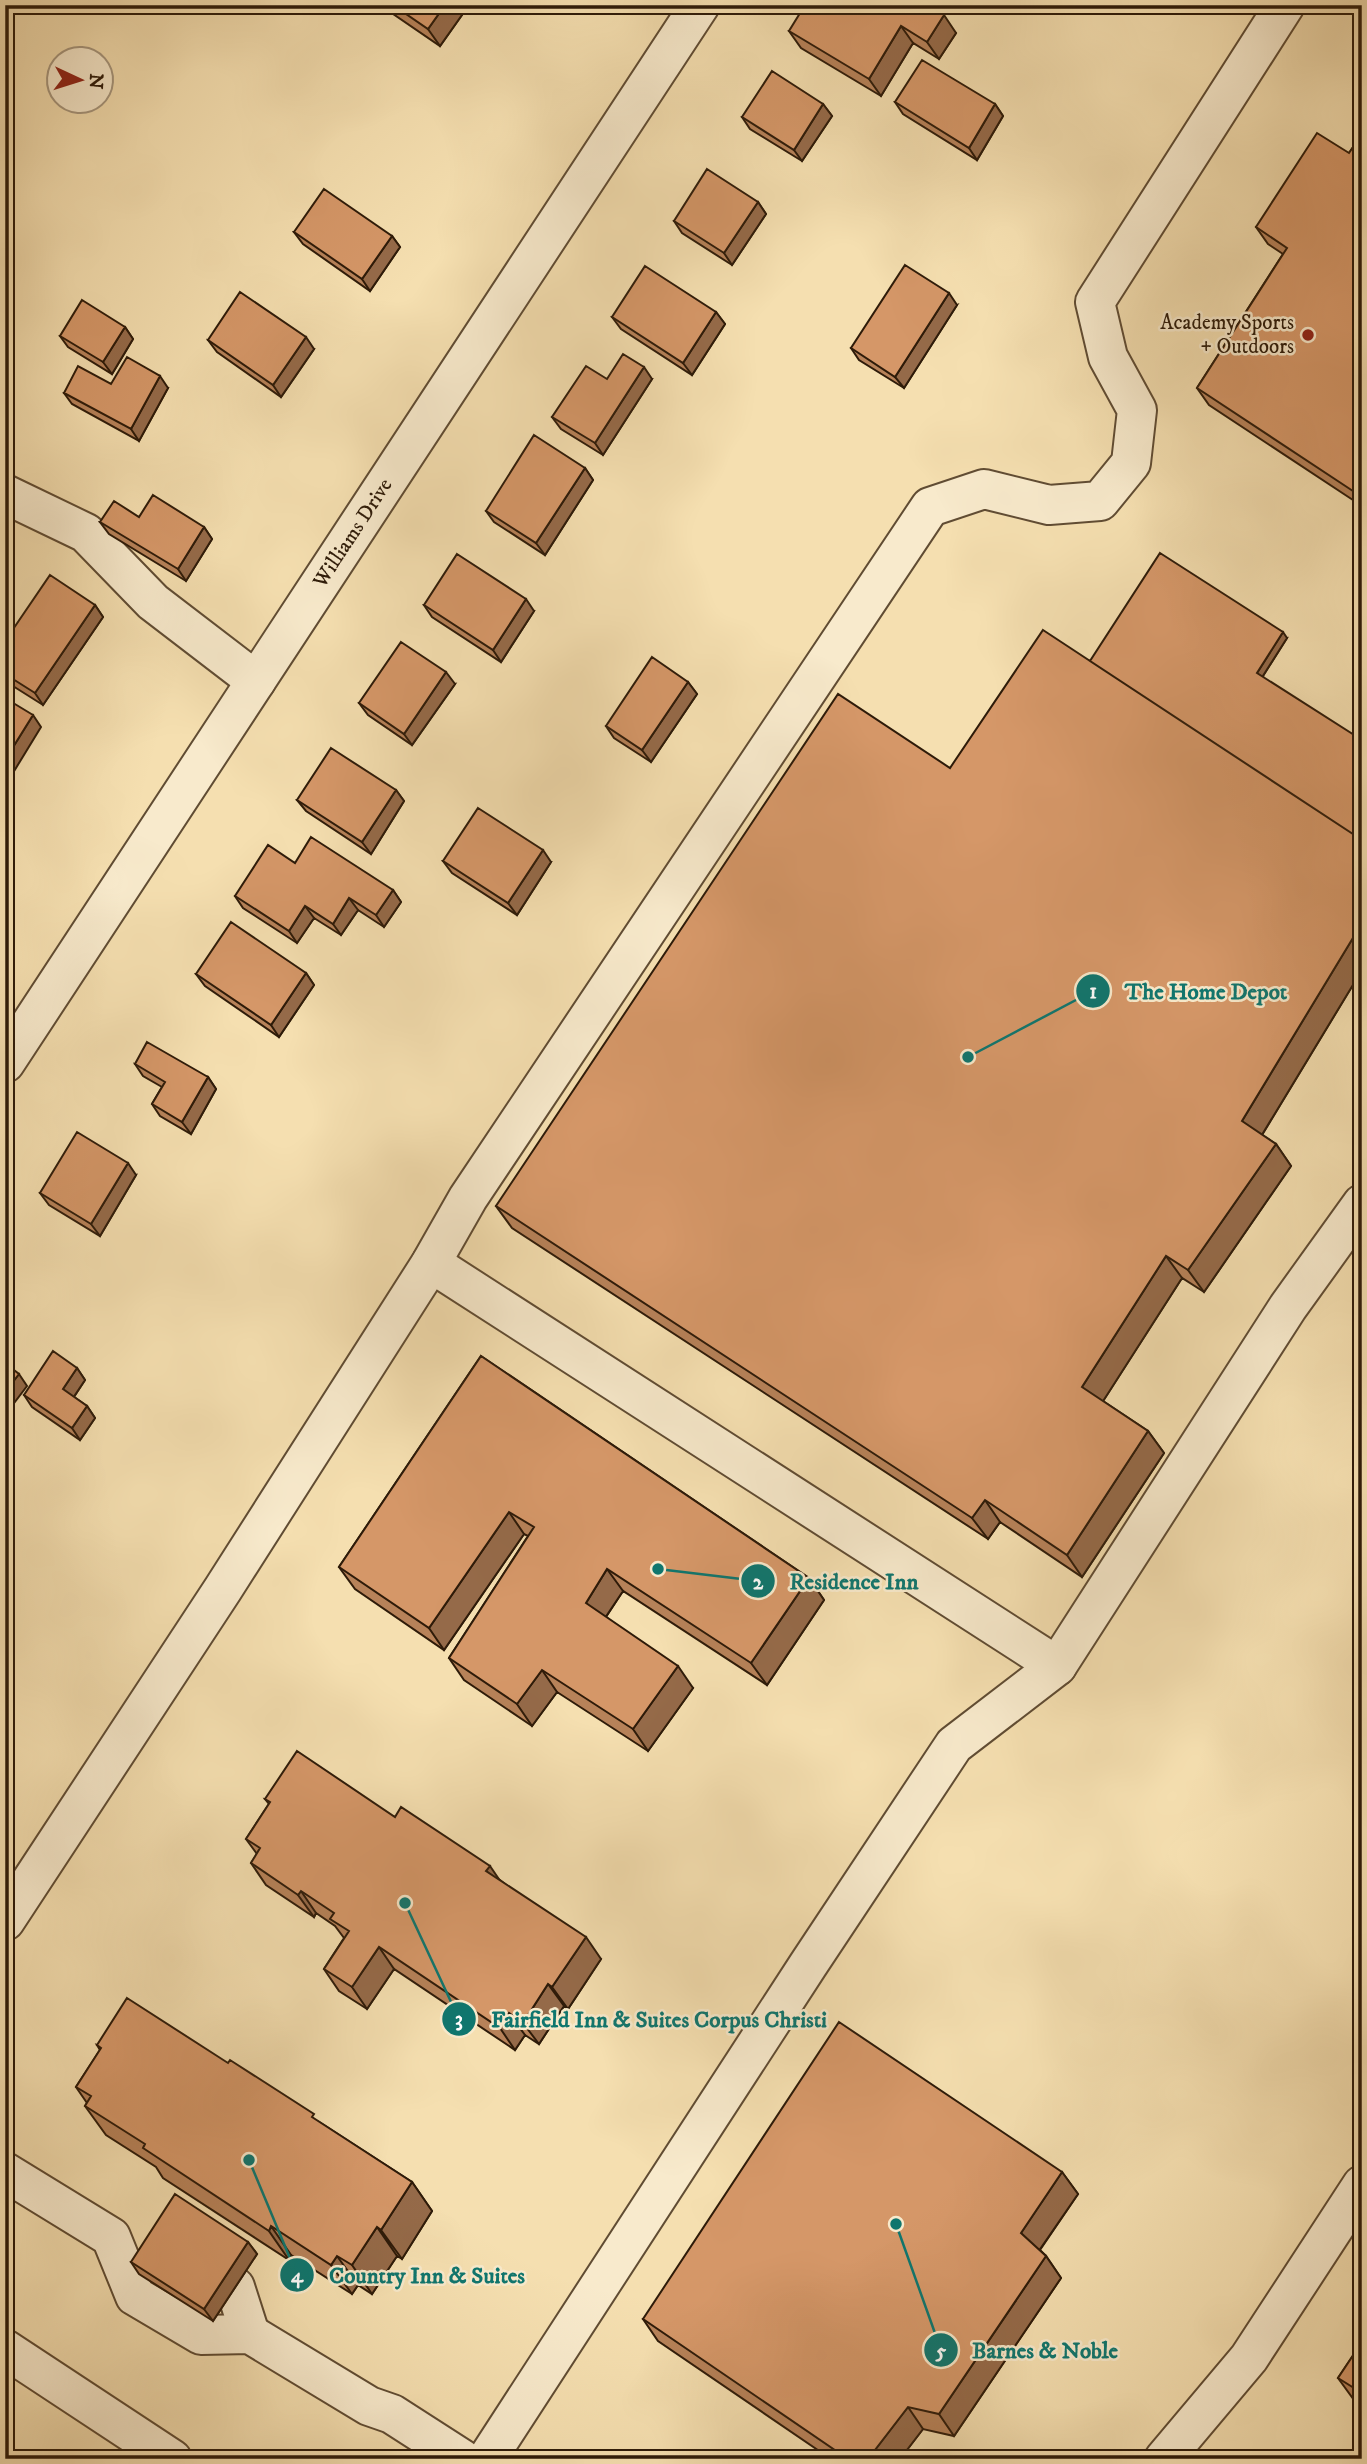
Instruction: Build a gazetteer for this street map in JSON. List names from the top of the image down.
{
  "streets": {
    "street": ["Williams Drive"]
  },
  "places": [
    "Academy Sports + Outdoors",
    "The Home Depot",
    "Residence Inn",
    "Fairfield Inn & Suites Corpus Christi",
    "Country Inn & Suites",
    "Barnes & Noble"
  ],
  "north": "right"
}
